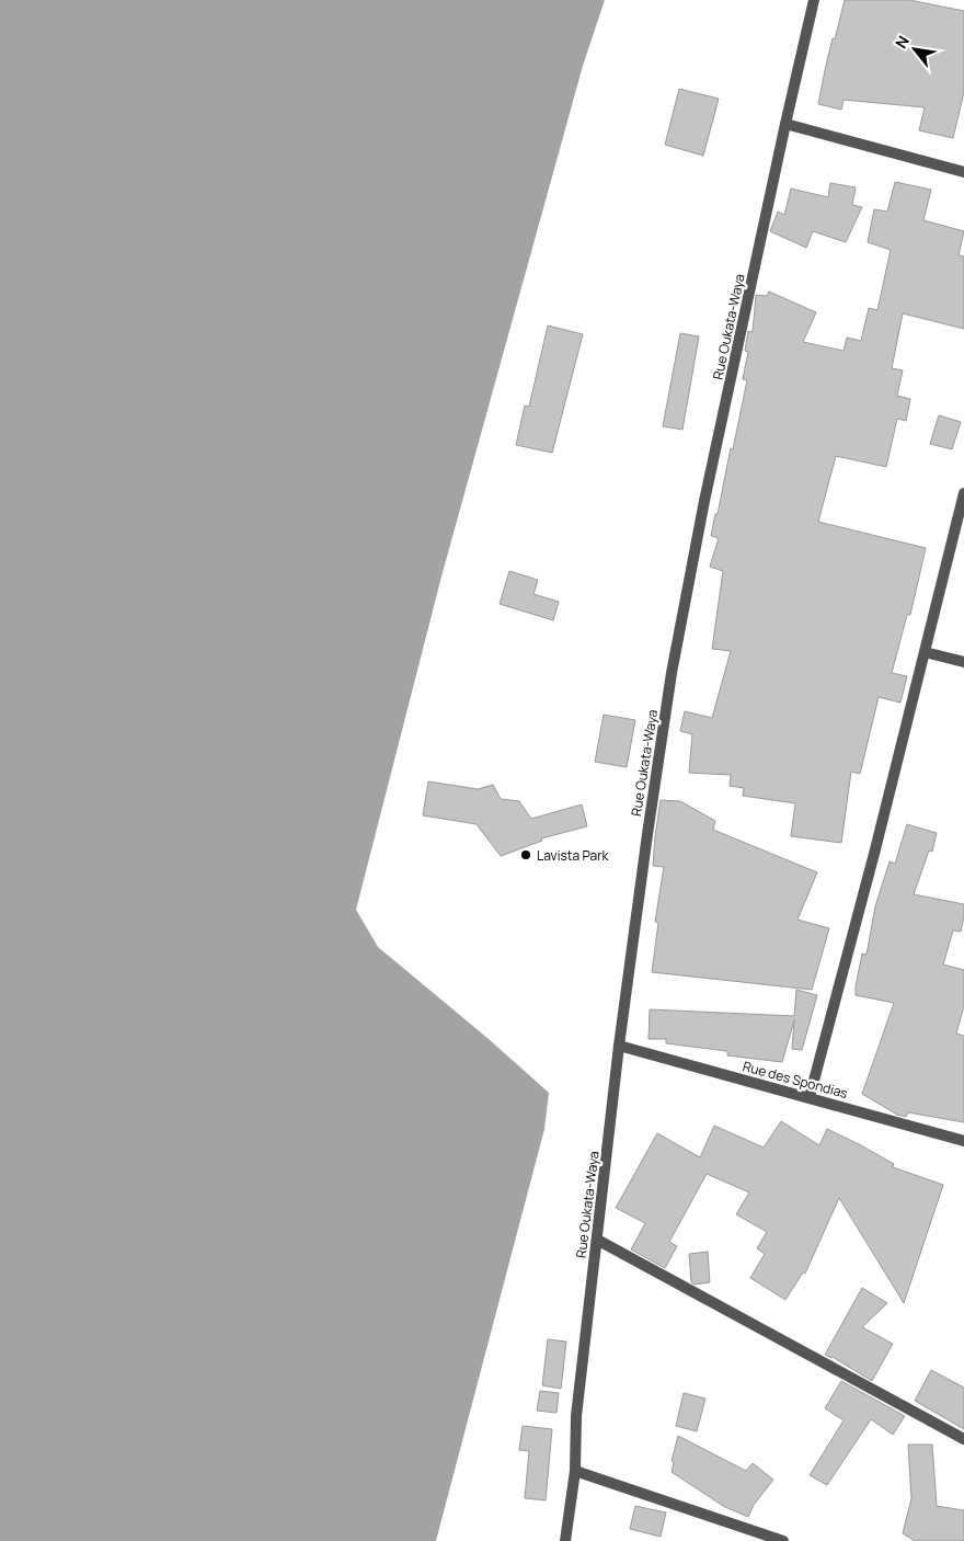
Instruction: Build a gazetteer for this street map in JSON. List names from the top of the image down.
{
  "streets": {
    "street": ["Rue Oukata-Waya", "Rue des Spondias"]
  },
  "crossings": [
    ["Rue Oukata-Waya", "Rue des Spondias"]
  ],
  "places": ["Lavista Park"],
  "north": "top left"
}
